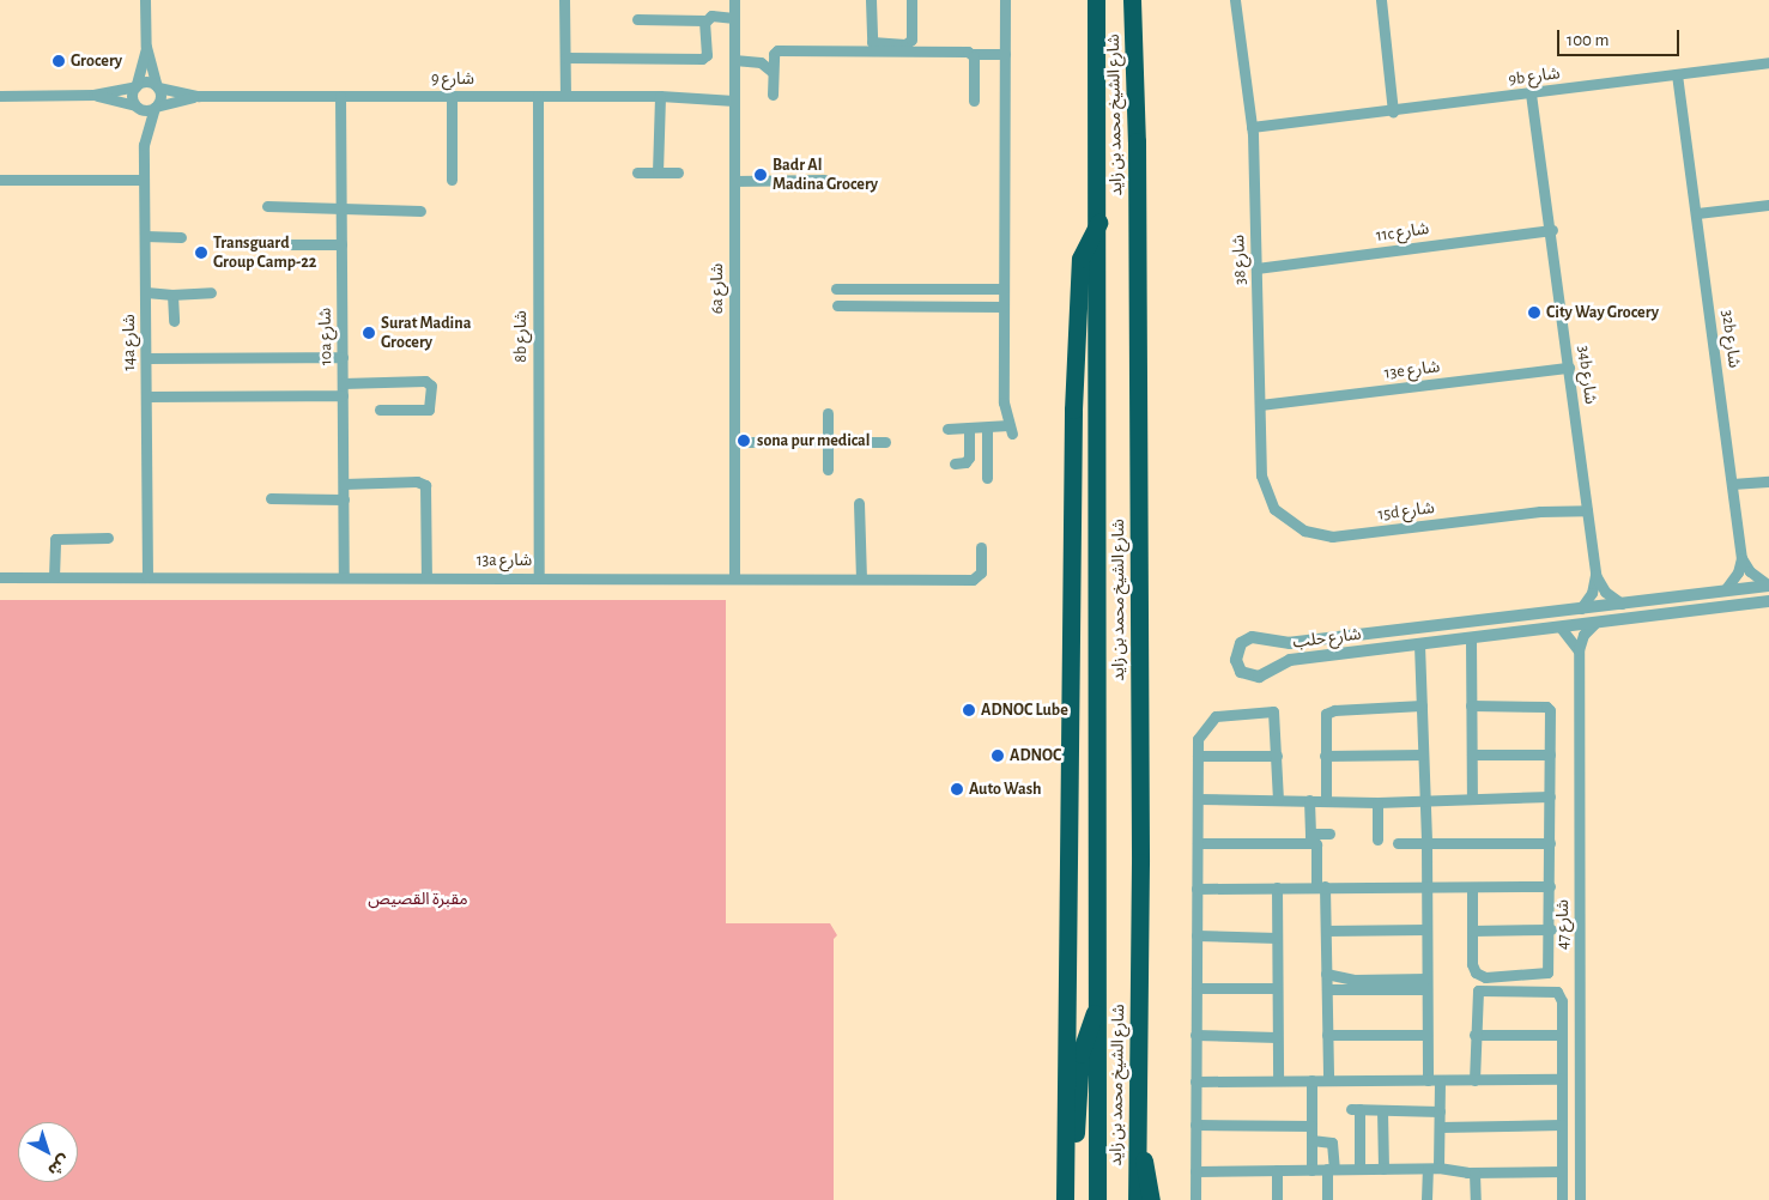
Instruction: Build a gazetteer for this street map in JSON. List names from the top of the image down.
{
  "streets": {
    "highway": ["شارع الشيخ محمد بن زايد"],
    "street": [
      "9b شارع",
      "شارع 9",
      "11c شارع",
      "شارع 38",
      "6a شارع",
      "10a شارع",
      "8b شارع",
      "32b شارع",
      "14a شارع",
      "13e شارع",
      "34b شارع",
      "15d شارع",
      "13a شارع",
      "شارع حلب",
      "شارع 47"
    ]
  },
  "crossings": [
    ["9b شارع", "شارع 38"],
    ["9b شارع", "32b شارع"],
    ["9b شارع", "34b شارع"],
    ["شارع 9", "6a شارع"],
    ["شارع 9", "10a شارع"],
    ["شارع 9", "8b شارع"],
    ["شارع 9", "14a شارع"],
    ["11c شارع", "شارع 38"],
    ["11c شارع", "34b شارع"],
    ["شارع 38", "13e شارع"],
    ["شارع 38", "15d شارع"],
    ["6a شارع", "13a شارع"],
    ["10a شارع", "13a شارع"],
    ["8b شارع", "13a شارع"],
    ["14a شارع", "13a شارع"],
    ["13e شارع", "34b شارع"],
    ["34b شارع", "15d شارع"],
    ["34b شارع", "شارع حلب"]
  ],
  "parks": ["مقبرة القصيص"],
  "places": [
    "Grocery",
    "Badr Al Madina Grocery",
    "Transguard Group Camp-22",
    "City Way Grocery",
    "Surat Madina Grocery",
    "sona pur medical",
    "ADNOC Lube",
    "ADNOC",
    "Auto Wash"
  ],
  "scale_bar": "100 m",
  "north": "bottom right"
}
